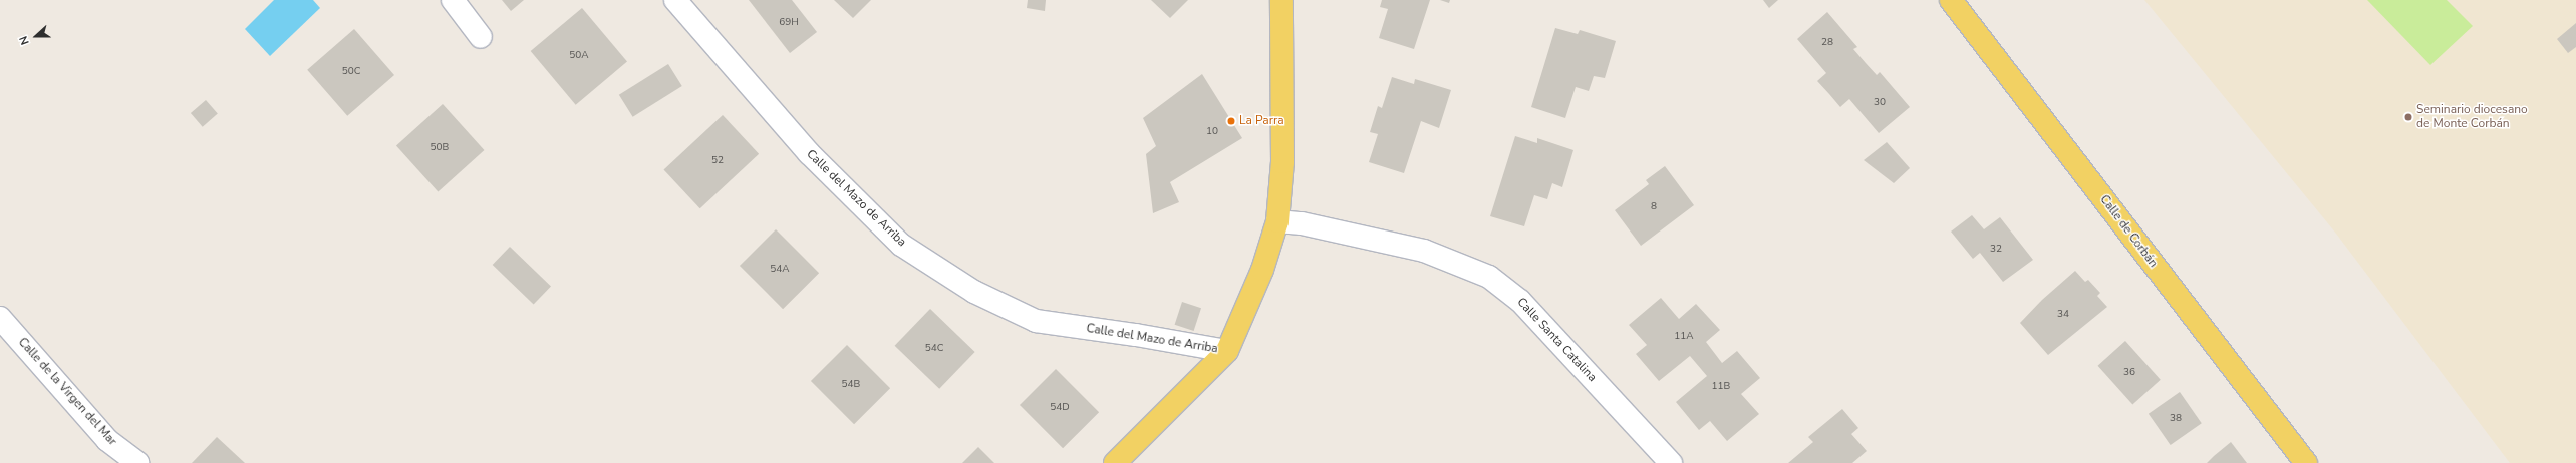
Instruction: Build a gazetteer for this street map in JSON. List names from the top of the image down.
{
  "streets": {
    "main road": ["Calle de Corbán"],
    "street": ["Calle del Mazo de Arriba", "Calle Santa Catalina", "Calle de la Virgen del Mar"]
  },
  "places": ["Seminario diocesano de Monte Corbán", "La Parra"],
  "house_numbers": [
    "69H",
    "28",
    "50A",
    "50C",
    "30",
    "10",
    "50B",
    "52",
    "8",
    "32",
    "54A",
    "34",
    "11A",
    "54C",
    "36",
    "54B",
    "11B",
    "54D",
    "38"
  ],
  "north": "left"
}
